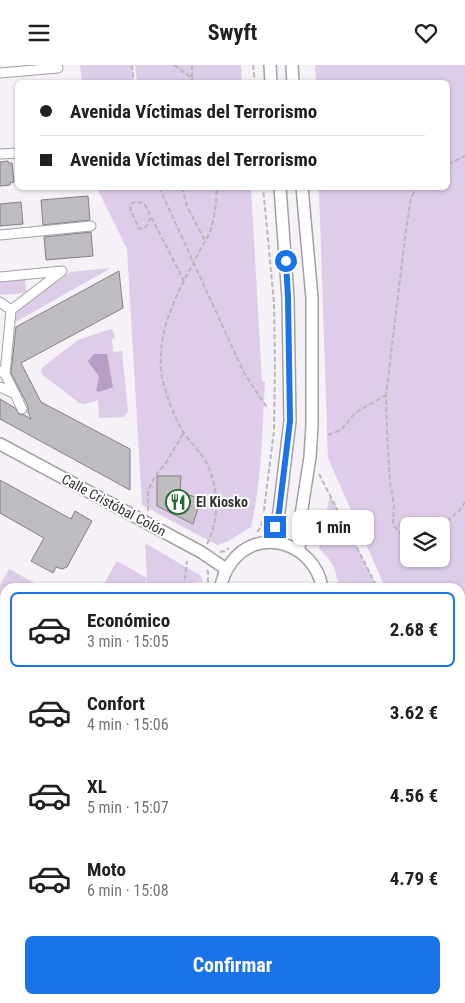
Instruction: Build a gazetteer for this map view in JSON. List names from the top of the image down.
{
  "streets": {
    "street": ["Calle Cristóbal Colón"]
  },
  "places": {
    "restaurant": ["El Kiosko"]
  },
  "page": {
    "header": "Swyft",
    "banner": ["Avenida Víctimas del Terrorismo", "Avenida Víctimas del Terrorismo"],
    "bubble": "1 min",
    "list": [
      {
        "name": "Económico",
        "note": "3 min · 15:05",
        "value": "2.68 €"
      },
      {
        "name": "Confort",
        "note": "4 min · 15:06",
        "value": "3.62 €"
      },
      {
        "name": "XL",
        "note": "5 min · 15:07",
        "value": "4.56 €"
      },
      {
        "name": "Moto",
        "note": "6 min · 15:08",
        "value": "4.79 €"
      }
    ],
    "buttons": "Confirmar"
  }
}
